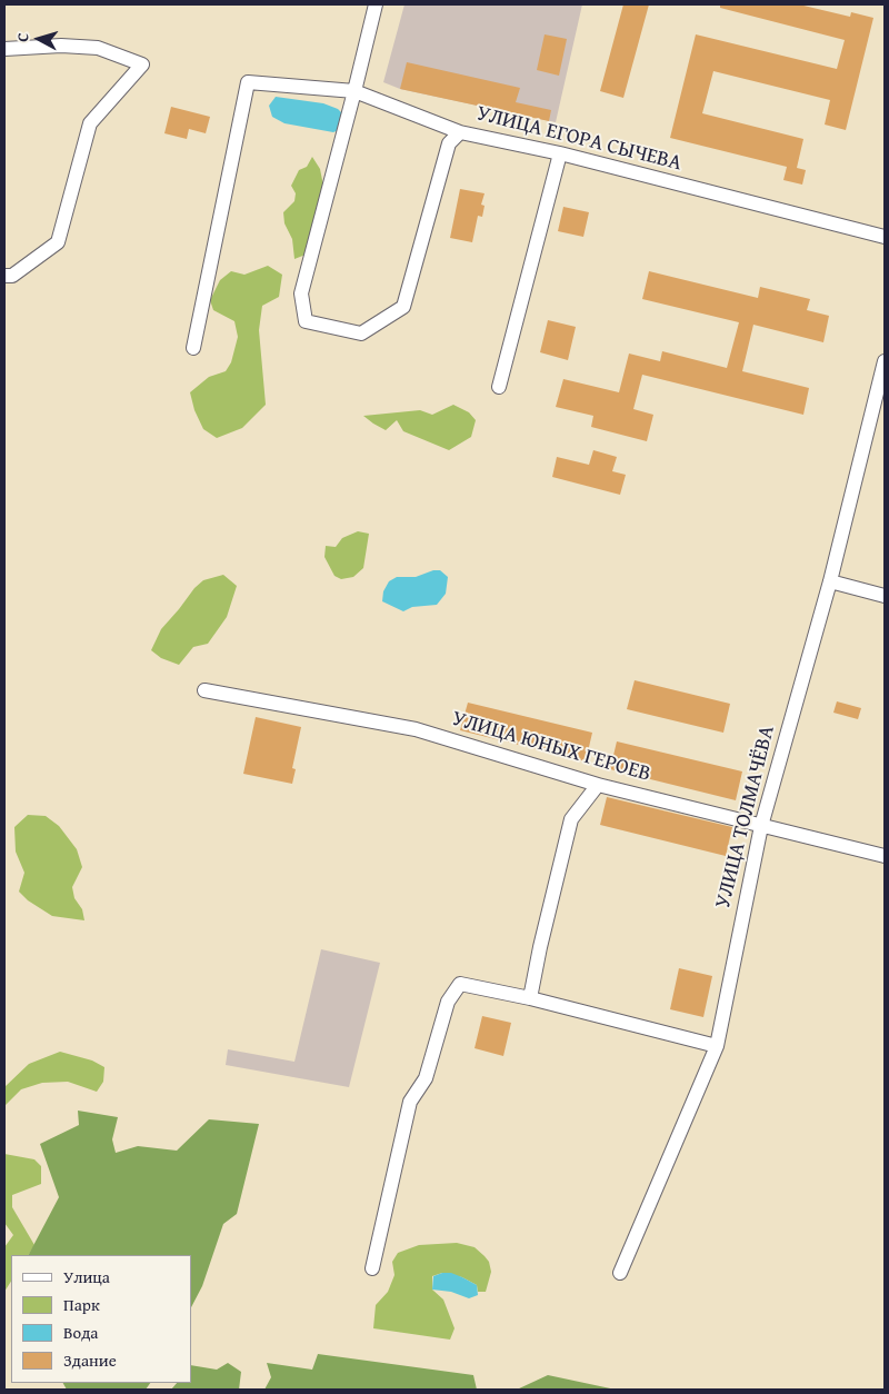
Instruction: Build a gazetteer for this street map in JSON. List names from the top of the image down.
{
  "streets": {
    "street": ["УЛИЦА ЕГОРА СЫЧЕВА", "УЛИЦА ЮНЫХ ГЕРОЕВ", "УЛИЦА ТОЛМАЧЁВА"]
  },
  "crossings": [
    ["УЛИЦА ЮНЫХ ГЕРОЕВ", "УЛИЦА ТОЛМАЧЁВА"]
  ],
  "legend": [
    "Улица",
    "Парк",
    "Вода",
    "Здание"
  ],
  "north": "left"
}
